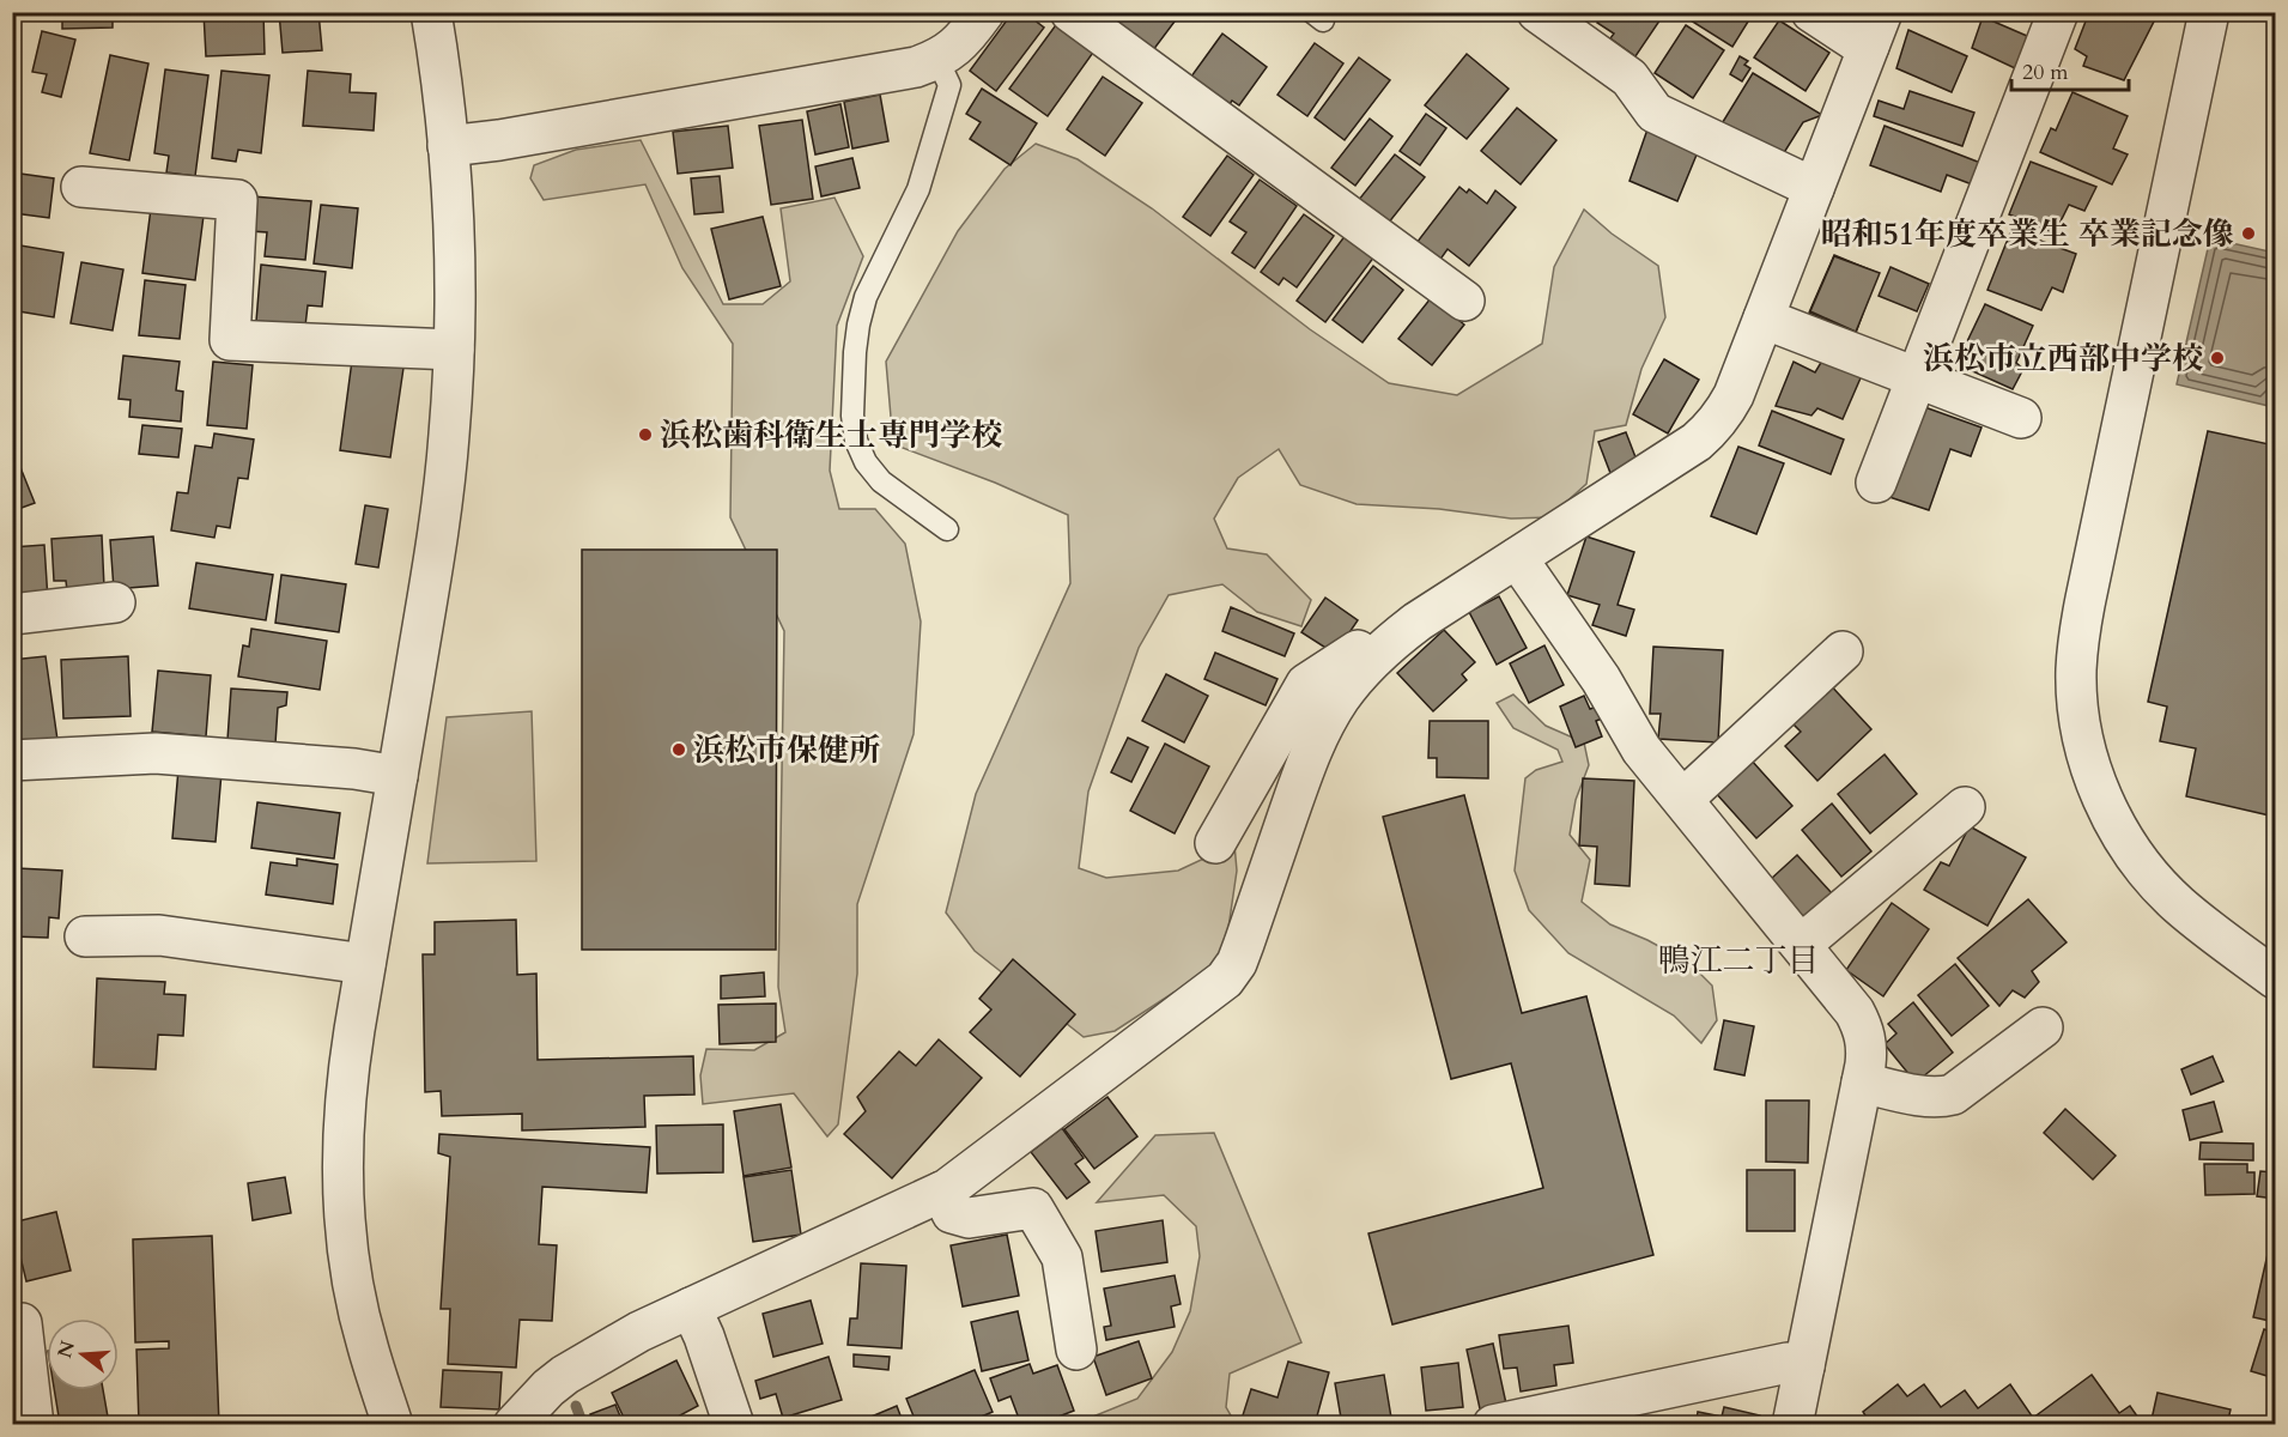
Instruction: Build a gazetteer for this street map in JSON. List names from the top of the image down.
{
  "districts": ["鴨江二丁目"],
  "places": [
    "昭和51年度卒業生 卒業記念像",
    "浜松市立西部中学校",
    "浜松歯科衛生士専門学校",
    "浜松市保健所"
  ],
  "scale_bar": "20 m",
  "north": "left"
}
